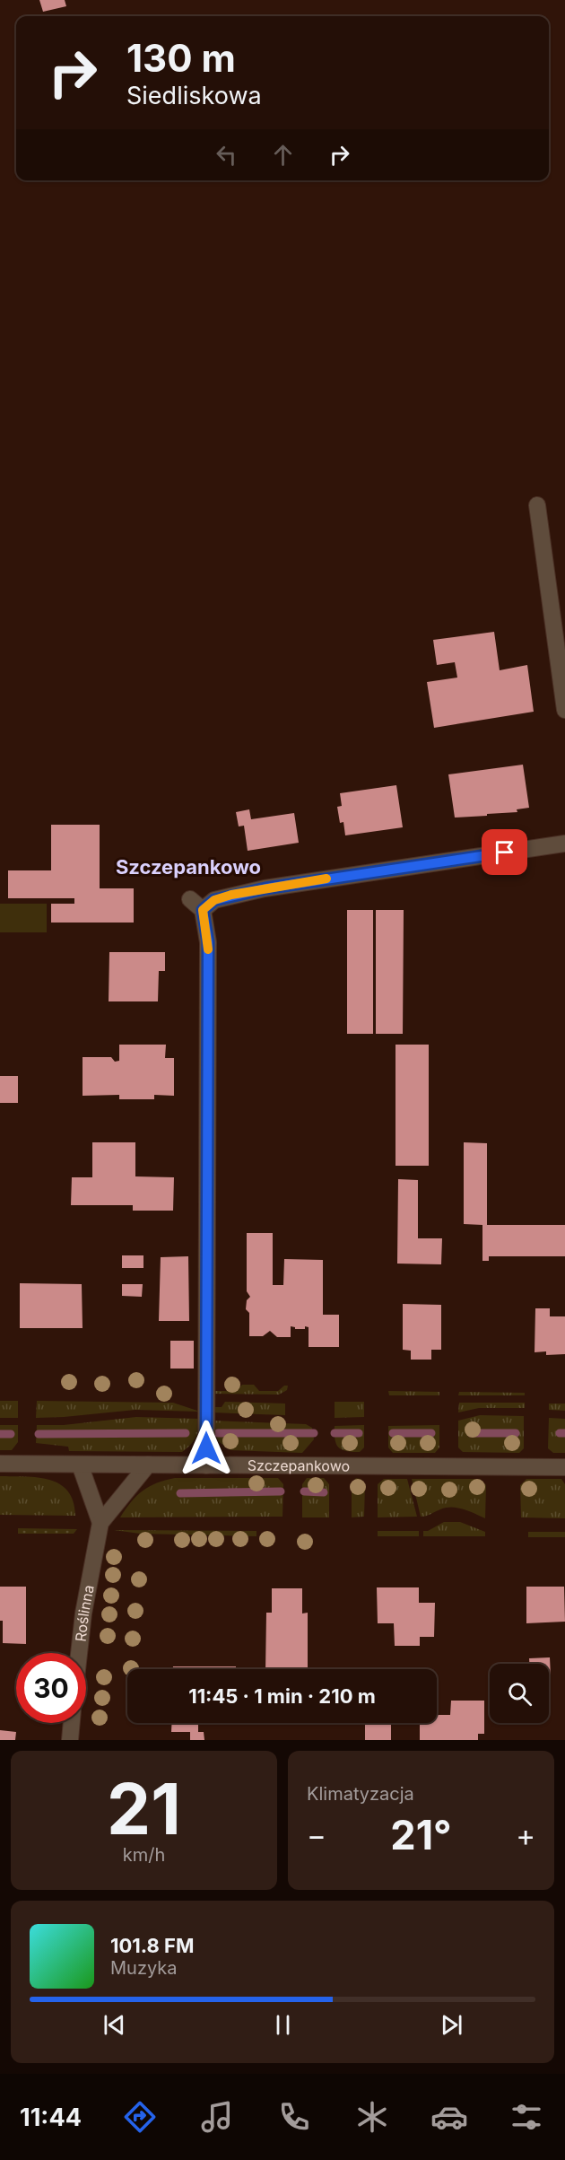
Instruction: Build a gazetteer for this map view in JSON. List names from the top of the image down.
{
  "streets": {
    "street": ["Szczepankowo", "Roślinna"]
  },
  "crossings": [
    ["Szczepankowo", "Roślinna"]
  ],
  "districts": ["Szczepankowo"],
  "page": {
    "turn": ["130 m", "Siedliskowa"],
    "limit": "30",
    "trip": "11:45 · 1 min · 210 m",
    "tile": [
      ["21", "km/h"],
      "Klimatyzacja"
    ],
    "heat": ["−", "21°", "+"],
    "song": ["101.8 FM", "Muzyka"],
    "tabs": "11:44"
  }
}
